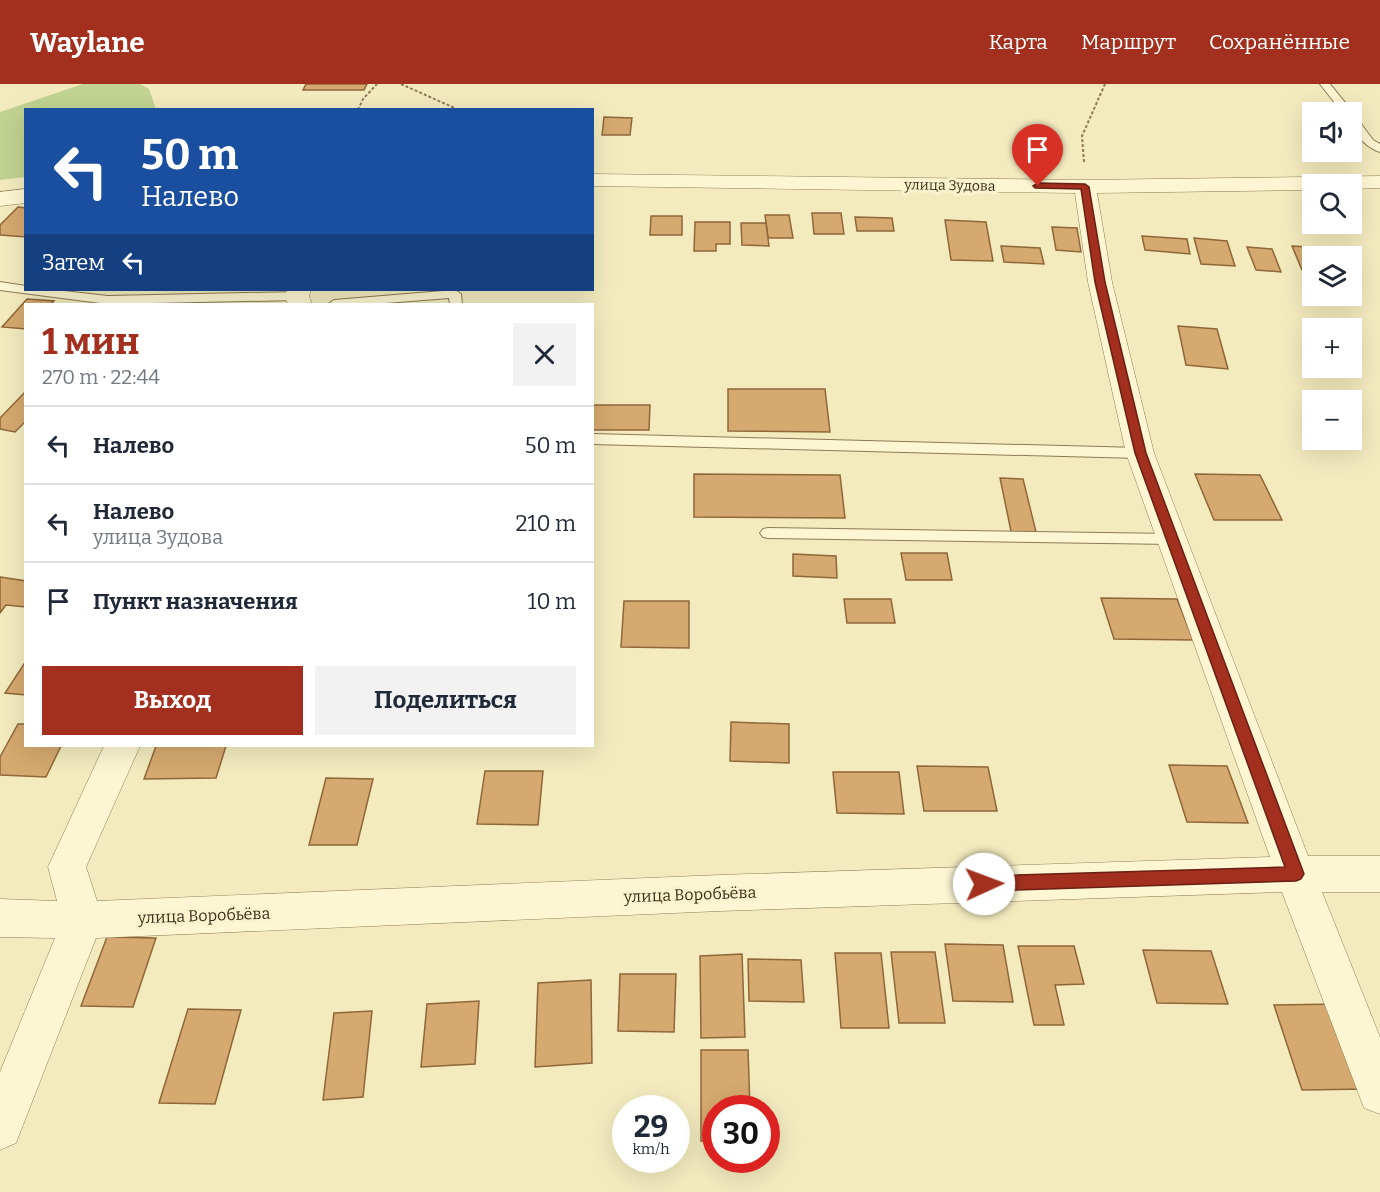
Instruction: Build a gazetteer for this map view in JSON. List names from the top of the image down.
{
  "streets": {
    "street": ["улица Зудова", "улица Воробьёва"]
  },
  "page": {
    "header": "Waylane",
    "nav": ["Карта", "Маршрут", "Сохранённые"],
    "map_buttons": ["+", "−"],
    "turn": ["50 m", "Налево"],
    "then": "Затем",
    "heading": ["1 мин", "270 m · 22:44"],
    "list": [
      {
        "name": "Налево",
        "value": "50 m"
      },
      {
        "name": "Налево",
        "note": "улица Зудова",
        "value": "210 m"
      },
      {
        "name": "Пункт назначения",
        "value": "10 m"
      }
    ],
    "buttons": ["Выход", "Поделиться"],
    "speed": "29 km/h",
    "limit": "30"
  }
}
